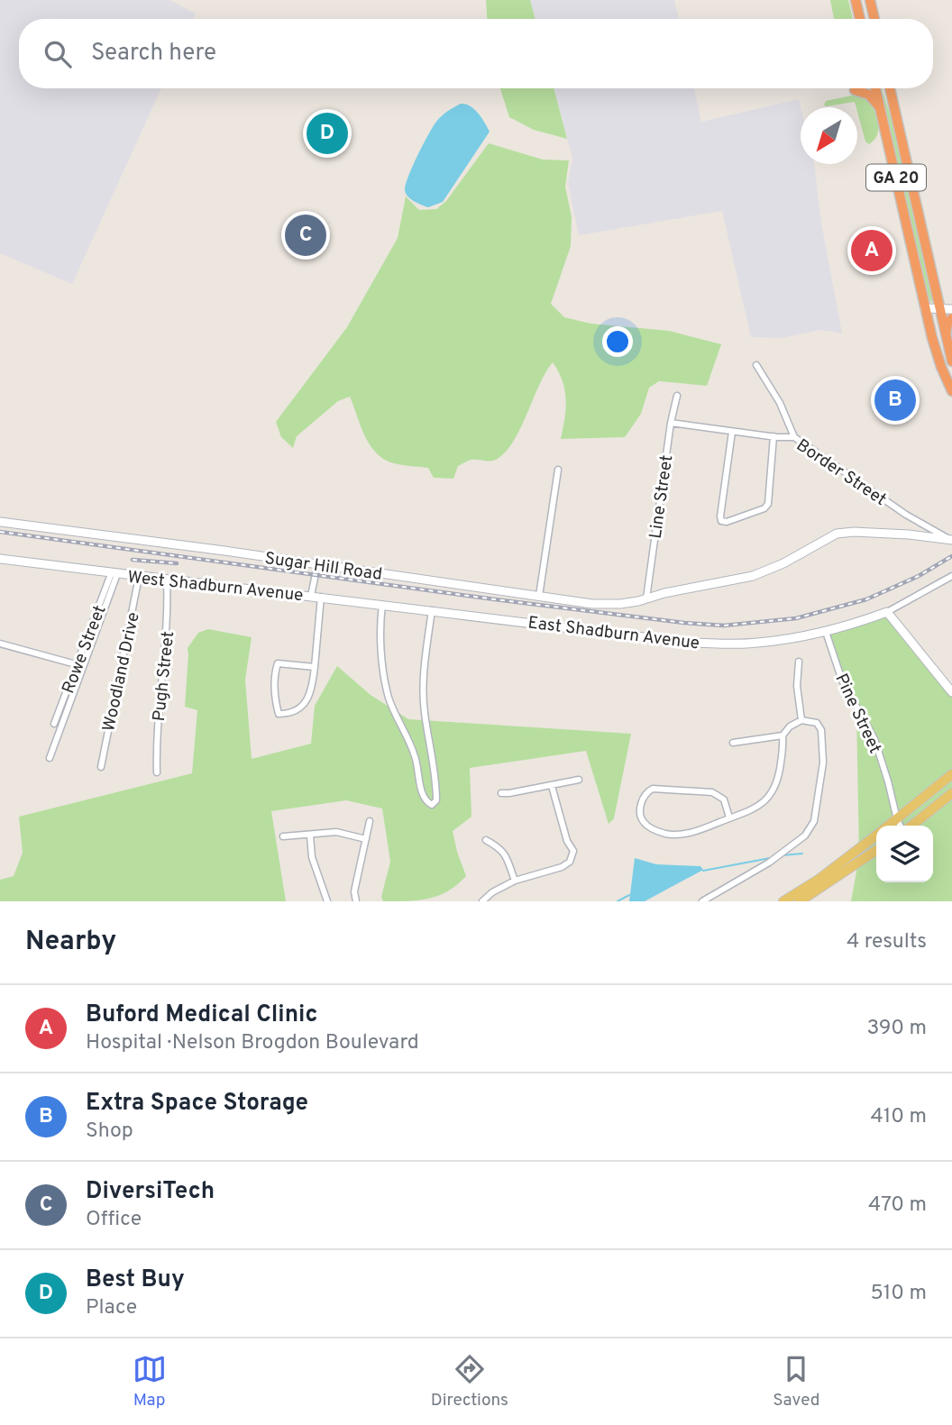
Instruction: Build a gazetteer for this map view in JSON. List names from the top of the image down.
{
  "streets": {
    "highway": ["GA 20"],
    "street": [
      "Border Street",
      "Line Street",
      "Sugar Hill Road",
      "West Shadburn Avenue",
      "East Shadburn Avenue",
      "Rowe Street",
      "Woodland Drive",
      "Pugh Street",
      "Pine Street"
    ]
  },
  "crossings": [
    ["Border Street", "Line Street"],
    ["Border Street", "Sugar Hill Road"],
    ["Line Street", "Sugar Hill Road"],
    ["West Shadburn Avenue", "East Shadburn Avenue"],
    ["West Shadburn Avenue", "Rowe Street"],
    ["West Shadburn Avenue", "Woodland Drive"],
    ["West Shadburn Avenue", "Pugh Street"],
    ["East Shadburn Avenue", "Pine Street"]
  ],
  "north": "bottom left",
  "page": {
    "search": "Search here",
    "pins": [
      "D",
      "C",
      "A",
      "B"
    ],
    "heading": ["Nearby", "4 results"],
    "list": [
      {
        "mark": "A",
        "name": "Buford Medical Clinic",
        "note": "Hospital · Nelson Brogdon Boulevard",
        "value": "390 m"
      },
      {
        "mark": "B",
        "name": "Extra Space Storage",
        "note": "Shop",
        "value": "410 m"
      },
      {
        "mark": "C",
        "name": "DiversiTech",
        "note": "Office",
        "value": "470 m"
      },
      {
        "mark": "D",
        "name": "Best Buy",
        "note": "Place",
        "value": "510 m"
      }
    ],
    "nav": ["Map", "Directions", "Saved"]
  }
}
